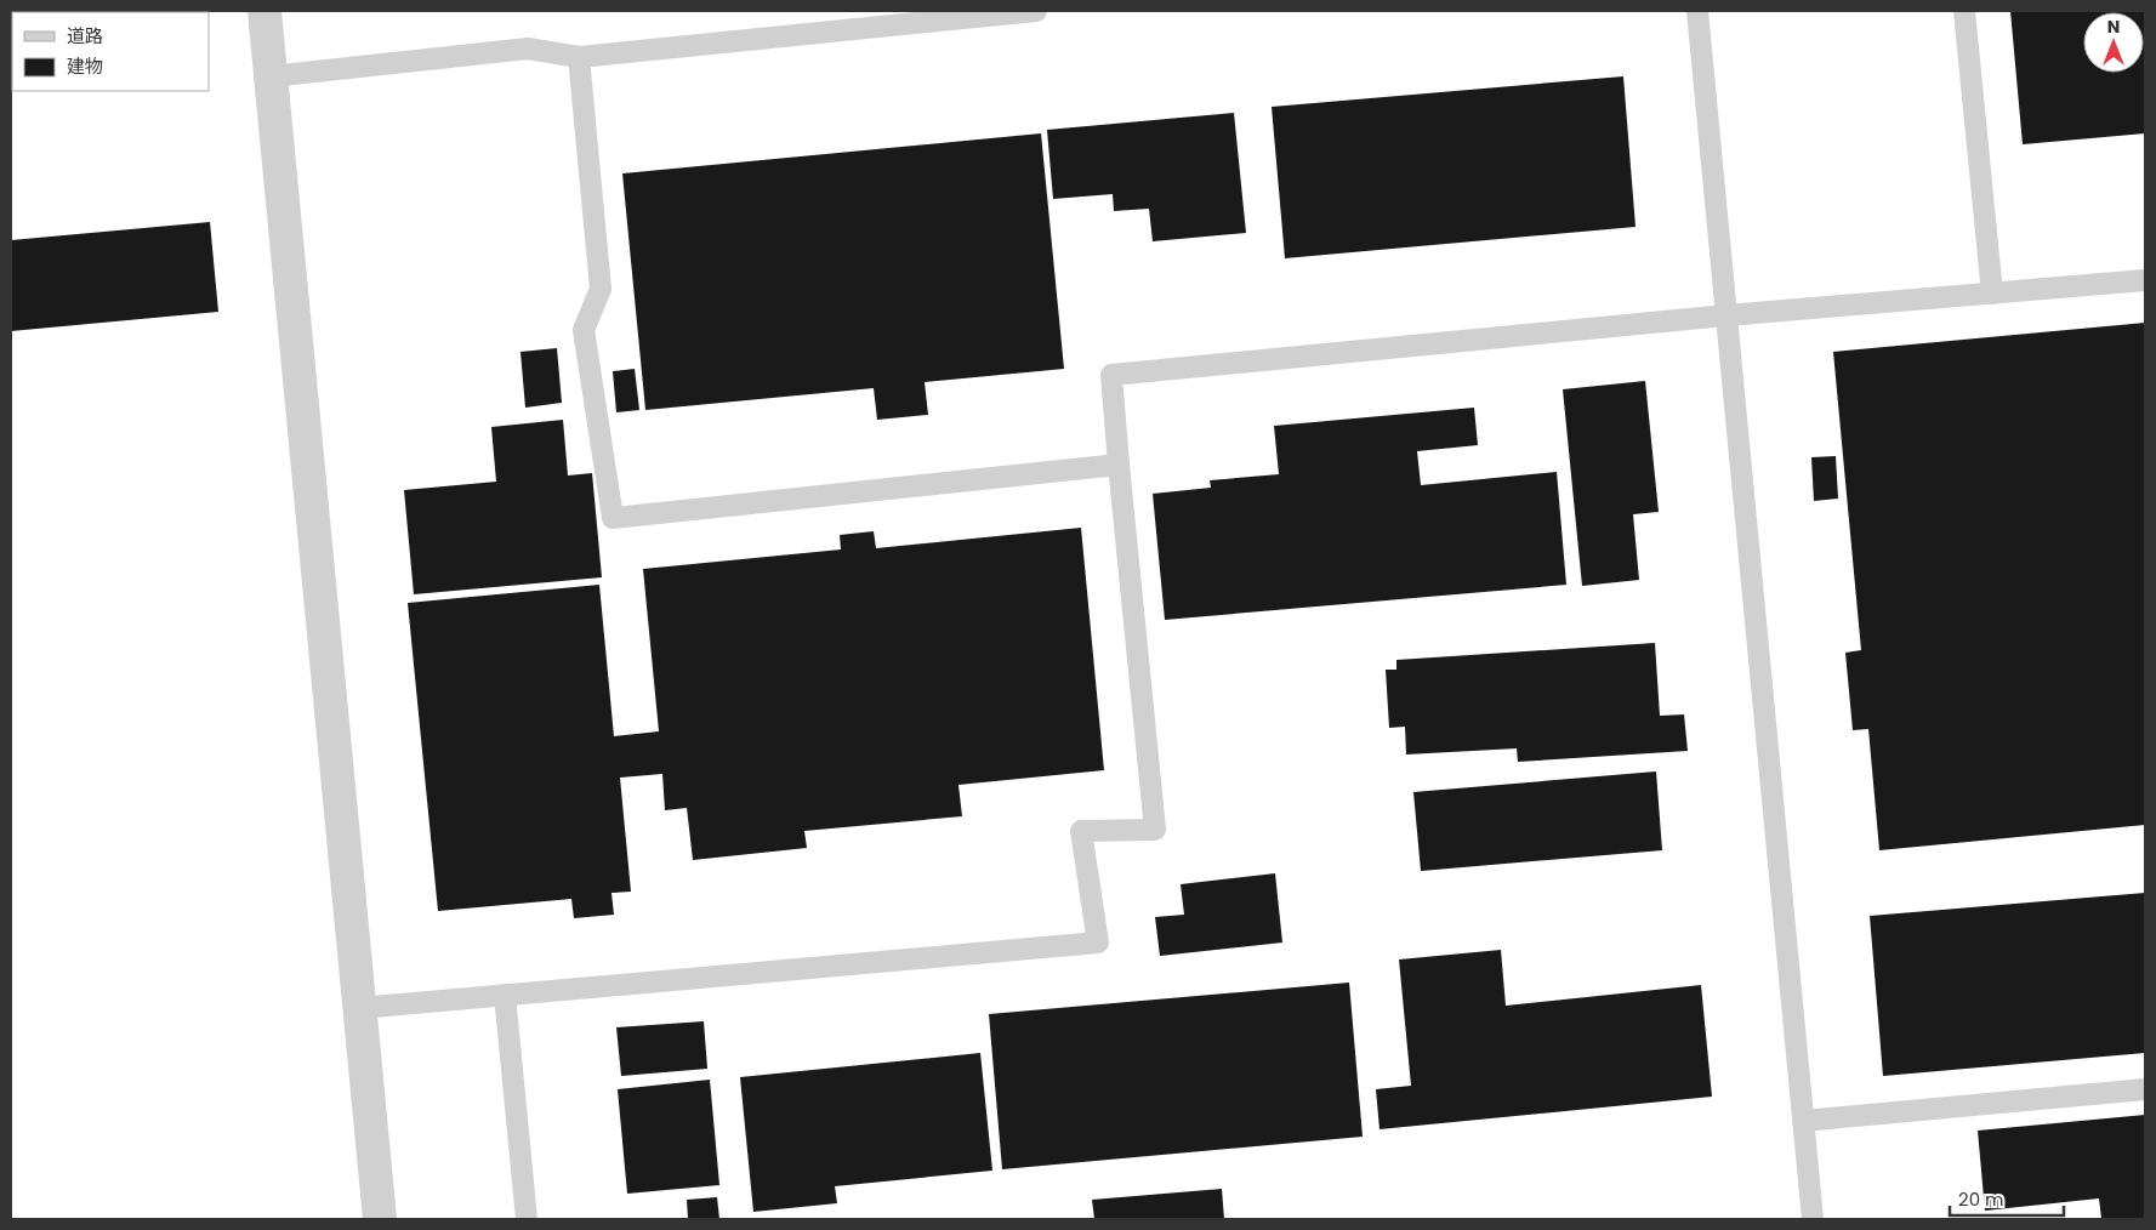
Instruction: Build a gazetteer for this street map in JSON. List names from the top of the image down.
{
  "legend": ["道路", "建物"],
  "scale_bar": "20 m",
  "north": "top"
}
